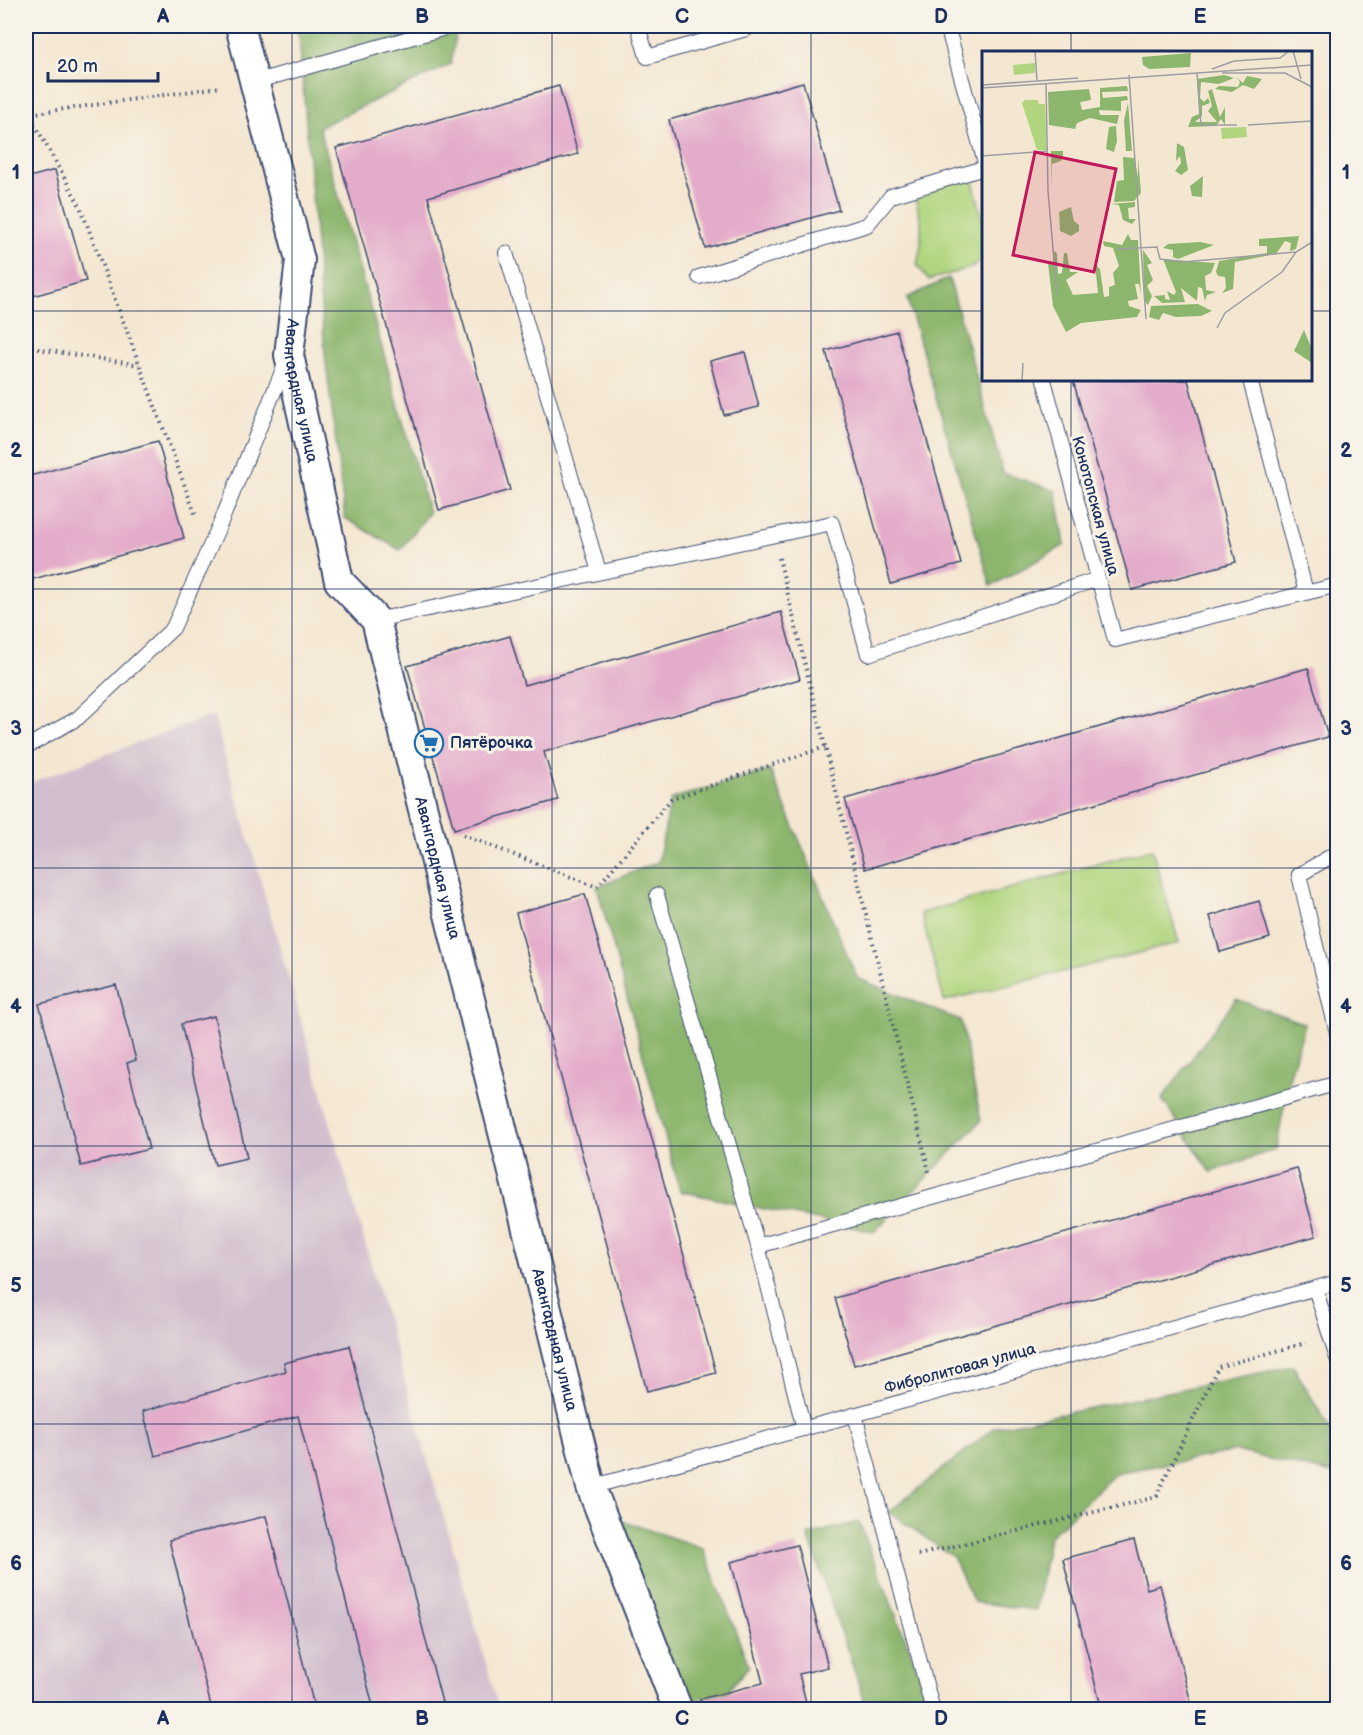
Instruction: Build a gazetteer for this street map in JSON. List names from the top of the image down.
{
  "streets": {
    "street": ["Авангардная улица"],
    "lane": ["Конотопская улица", "Фибролитовая улица"]
  },
  "crossings": [
    ["Авангардная улица", "Фибролитовая улица"]
  ],
  "places": {
    "supermarket": ["Пятёрочка"]
  },
  "scale_bar": "20 m",
  "grid": {
    "columns": [
      "A",
      "B",
      "C",
      "D",
      "E"
    ],
    "rows": [
      "1",
      "2",
      "3",
      "4",
      "5",
      "6"
    ]
  }
}
